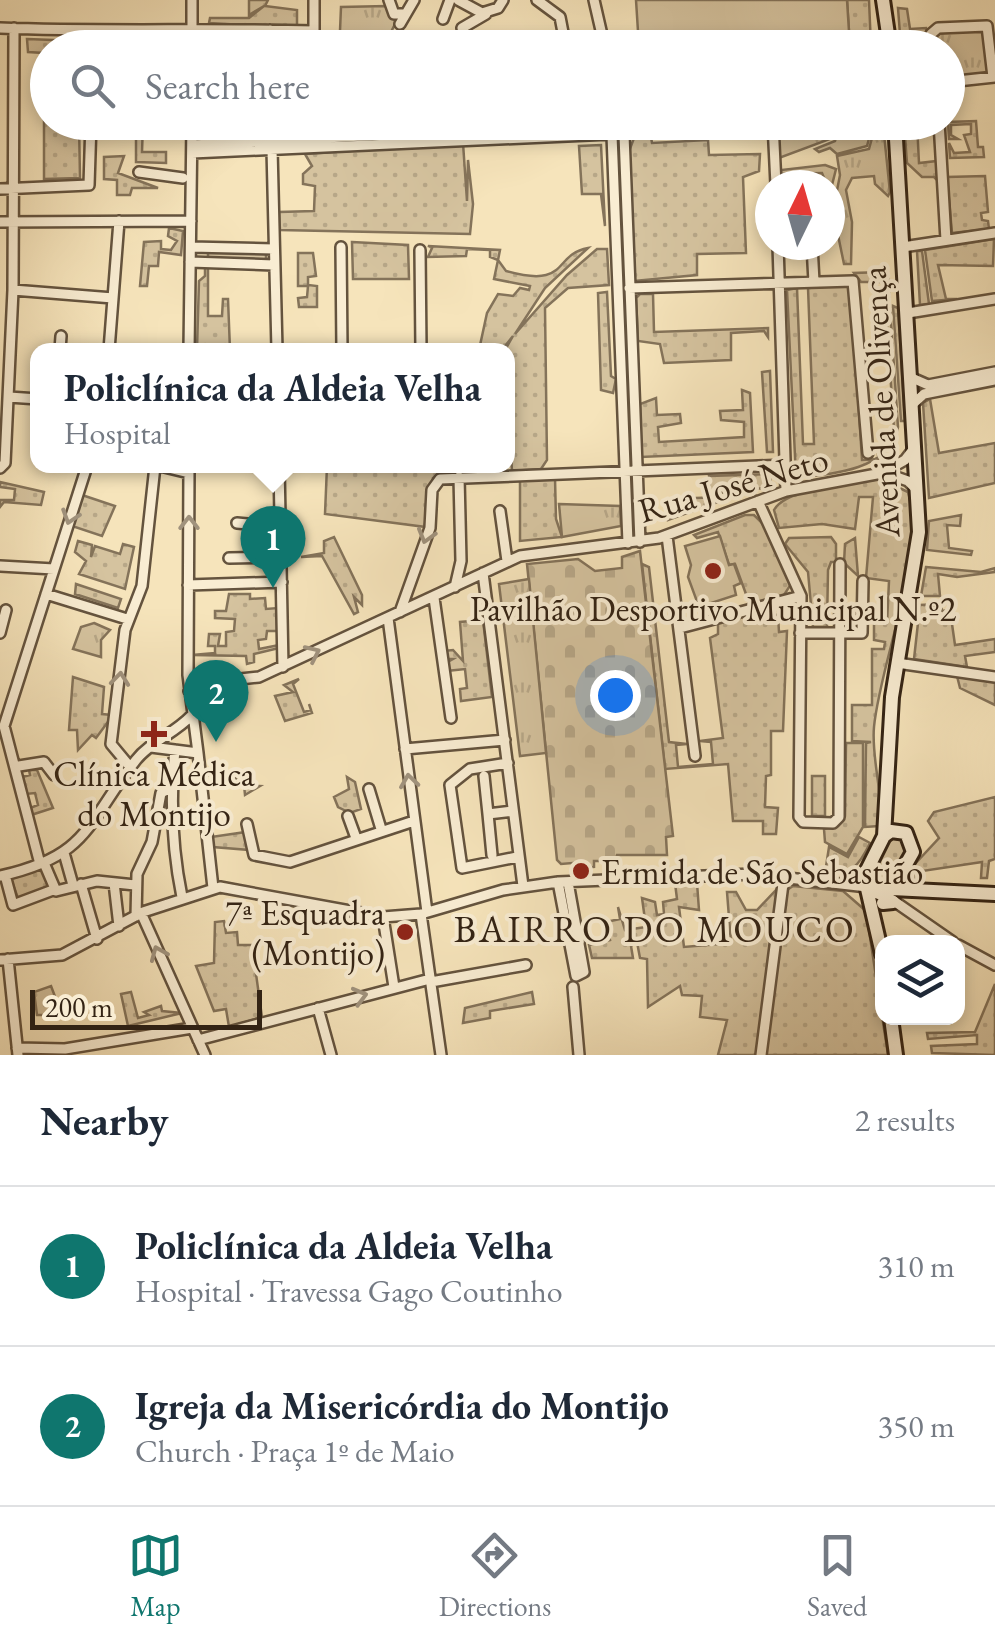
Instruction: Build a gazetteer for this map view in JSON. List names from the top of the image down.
{
  "streets": {
    "main road": ["Avenida de Olivença"],
    "street": ["Rua José Neto"]
  },
  "crossings": [
    ["Avenida de Olivença", "Rua José Neto"]
  ],
  "districts": ["BAIRRO DO MOUCO"],
  "places": {
    "other": ["Pavilhão Desportivo Municipal N.º2", "Ermida de São Sebastião", "7ª Esquadra (Montijo)"],
    "health": ["Clínica Médica do Montijo"]
  },
  "scale_bar": "200 m",
  "north": "top",
  "page": {
    "search": "Search here",
    "popup": ["Policlínica da Aldeia Velha", "Hospital"],
    "pins": ["1", "2"],
    "scale": "200 m",
    "heading": ["Nearby", "2 results"],
    "list": [
      {
        "mark": "1",
        "name": "Policlínica da Aldeia Velha",
        "note": "Hospital · Travessa Gago Coutinho",
        "value": "310 m"
      },
      {
        "mark": "2",
        "name": "Igreja da Misericórdia do Montijo",
        "note": "Church · Praça 1º de Maio",
        "value": "350 m"
      }
    ],
    "nav": ["Map", "Directions", "Saved"]
  }
}
